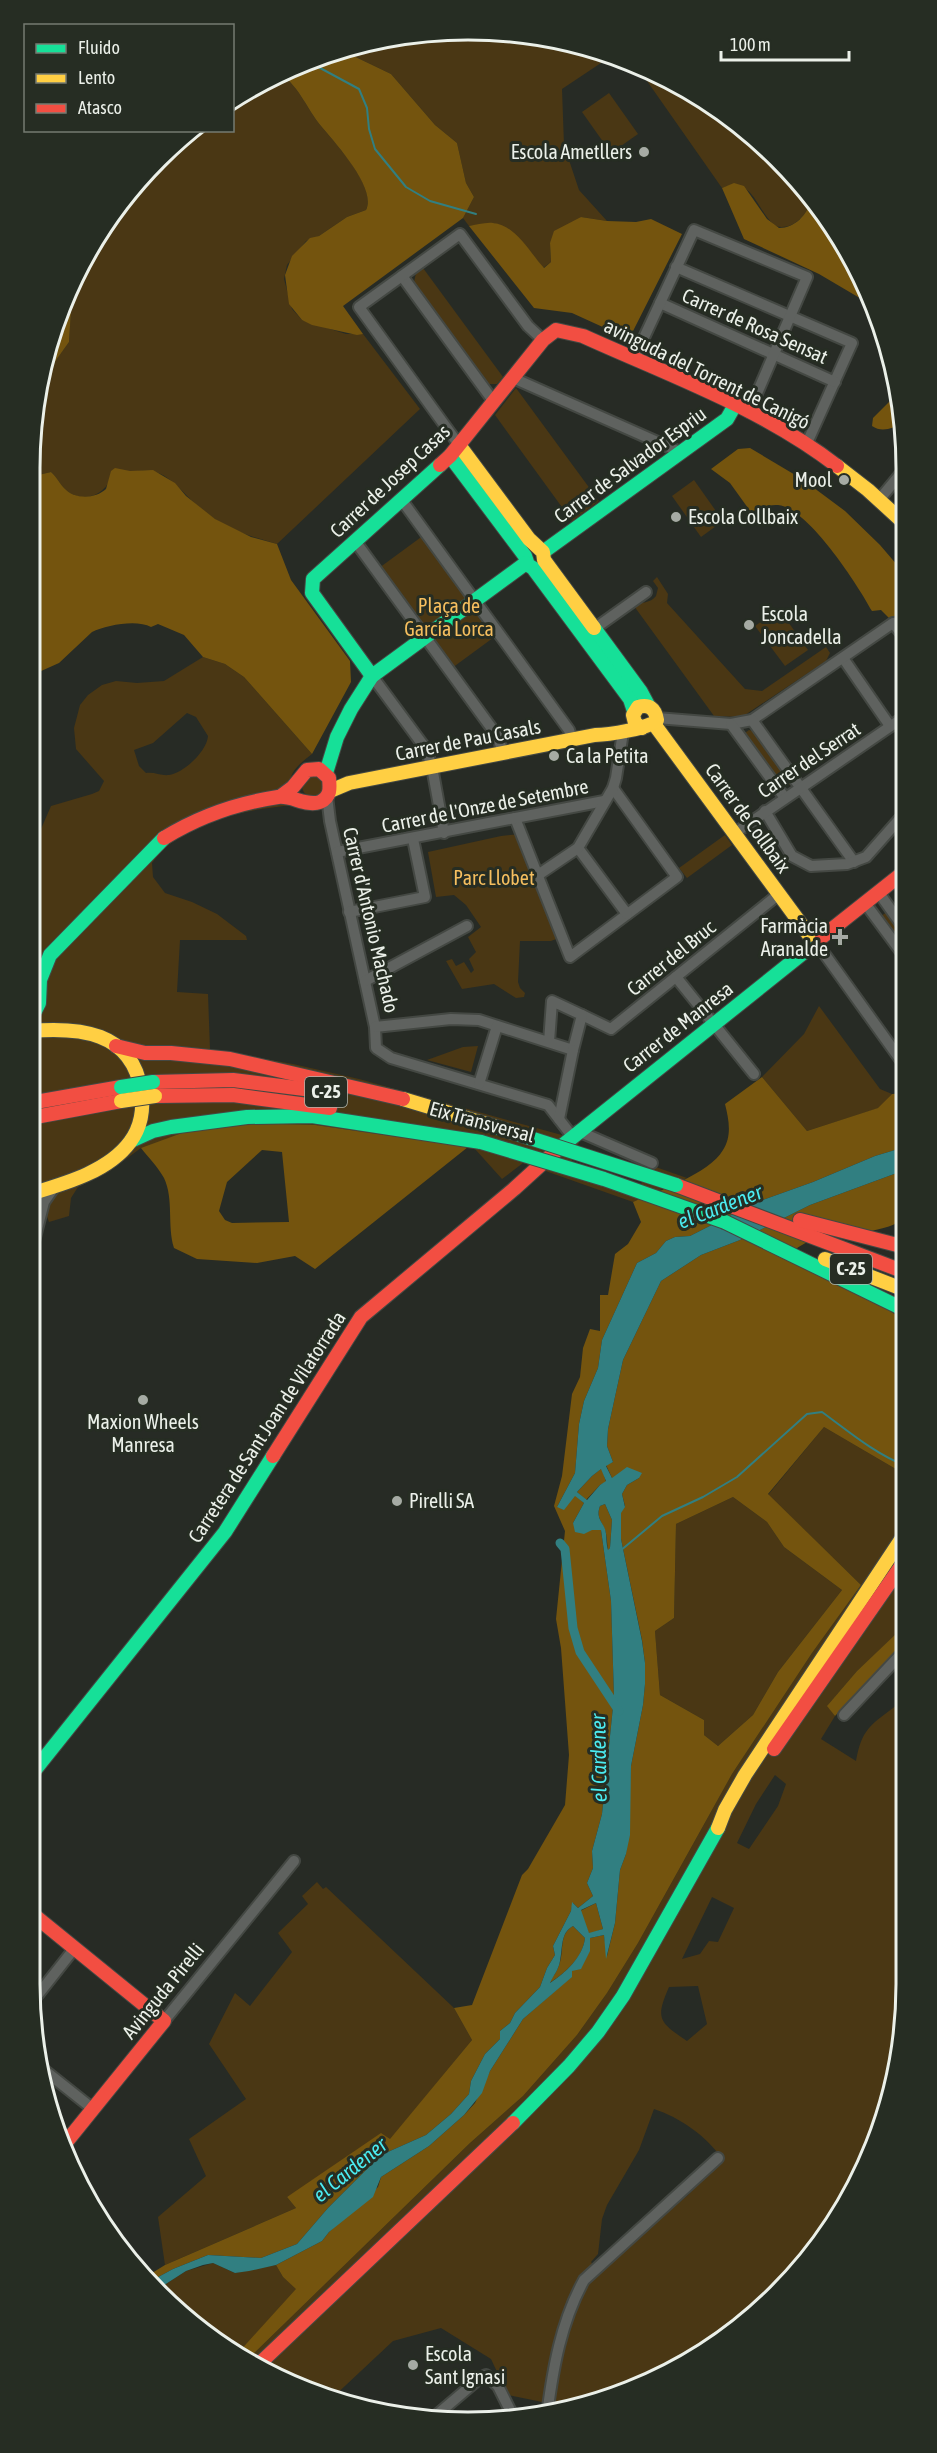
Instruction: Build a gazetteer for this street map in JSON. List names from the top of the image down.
{
  "streets": {
    "main road": [
      "avinguda del Torrent de Canigó",
      "Carrer de Salvador Espriu",
      "Carrer de Josep Casas",
      "Carrer de Pau Casals",
      "Carrer de Collbaix",
      "Carrer de Manresa",
      "C-25",
      "Eix Transversal",
      "Carretera de Sant Joan de Vilatorrada",
      "Avinguda Pirelli"
    ],
    "street": [
      "Carrer de Rosa Sensat",
      "Carrer del Serrat",
      "Carrer de l'Onze de Setembre",
      "Carrer d'Antonio Machado",
      "Carrer del Bruc"
    ]
  },
  "crossings": [
    ["avinguda del Torrent de Canigó", "Carrer de Salvador Espriu"],
    ["avinguda del Torrent de Canigó", "Carrer de Josep Casas"],
    ["Carrer de Salvador Espriu", "Carrer de Josep Casas"],
    ["Carrer de Salvador Espriu", "Carrer de Collbaix"],
    ["Carrer de Josep Casas", "Carrer de Collbaix"],
    ["Carrer de Pau Casals", "Carrer de Collbaix"],
    ["Carrer de Pau Casals", "Carrer d'Antonio Machado"],
    ["Carrer del Serrat", "Carrer de Collbaix"],
    ["Carrer de l'Onze de Setembre", "Carrer d'Antonio Machado"],
    ["Carrer de Collbaix", "Carrer del Bruc"],
    ["Carrer de Collbaix", "Carrer de Manresa"],
    ["Carrer de Manresa", "Carretera de Sant Joan de Vilatorrada"],
    ["C-25", "Eix Transversal"]
  ],
  "water": ["el Cardener"],
  "parks": ["Plaça de García Lorca", "Parc Llobet"],
  "places": {
    "other": [
      "Escola Ametllers",
      "Mool",
      "Escola Collbaix",
      "Escola Joncadella",
      "Ca la Petita",
      "Maxion Wheels Manresa",
      "Pirelli SA",
      "Escola Sant Ignasi"
    ],
    "health": ["Farmàcia Aranalde"]
  },
  "legend": ["Fluido", "Lento", "Atasco"],
  "scale_bar": "100 m"
}
